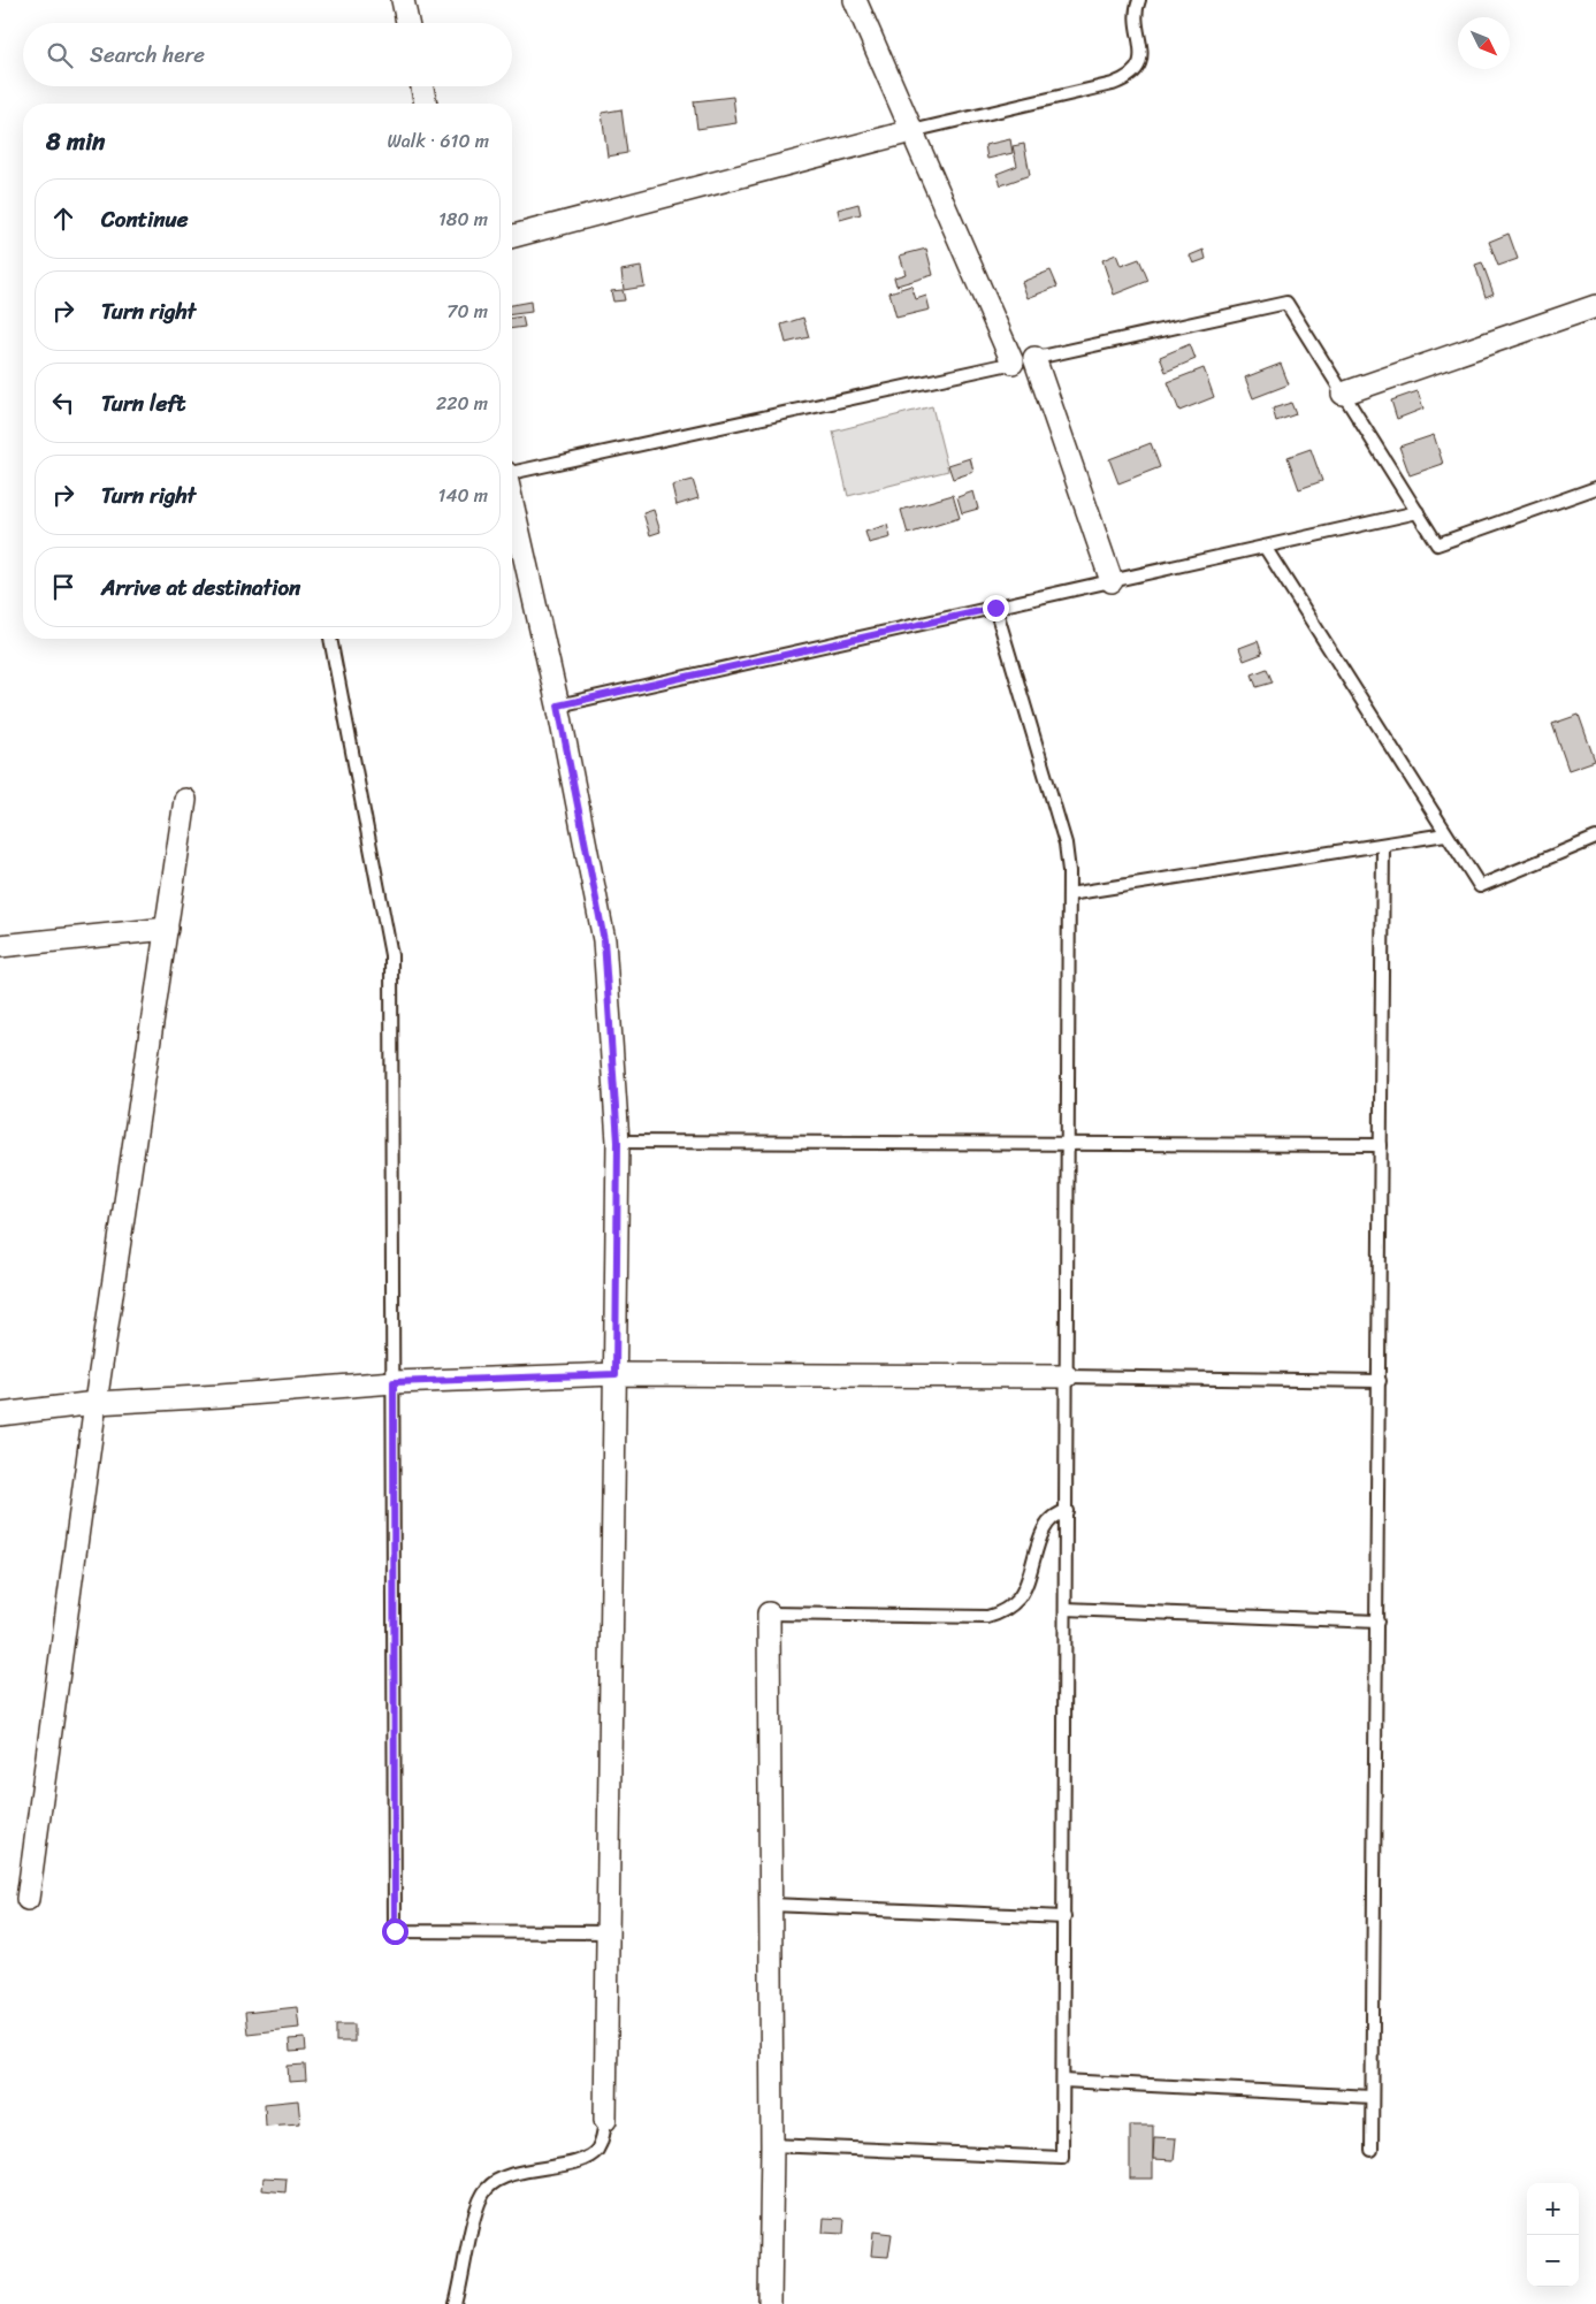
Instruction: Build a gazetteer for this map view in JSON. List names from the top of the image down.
{
  "north": "bottom right",
  "page": {
    "search": "Search here",
    "heading": ["8 min", "Walk · 610 m"],
    "list": [
      ["Continue", "180 m"],
      ["Turn right", "70 m"],
      ["Turn left", "220 m"],
      ["Turn right", "140 m"],
      "Arrive at destination"
    ],
    "map_buttons": ["+", "−"]
  }
}
